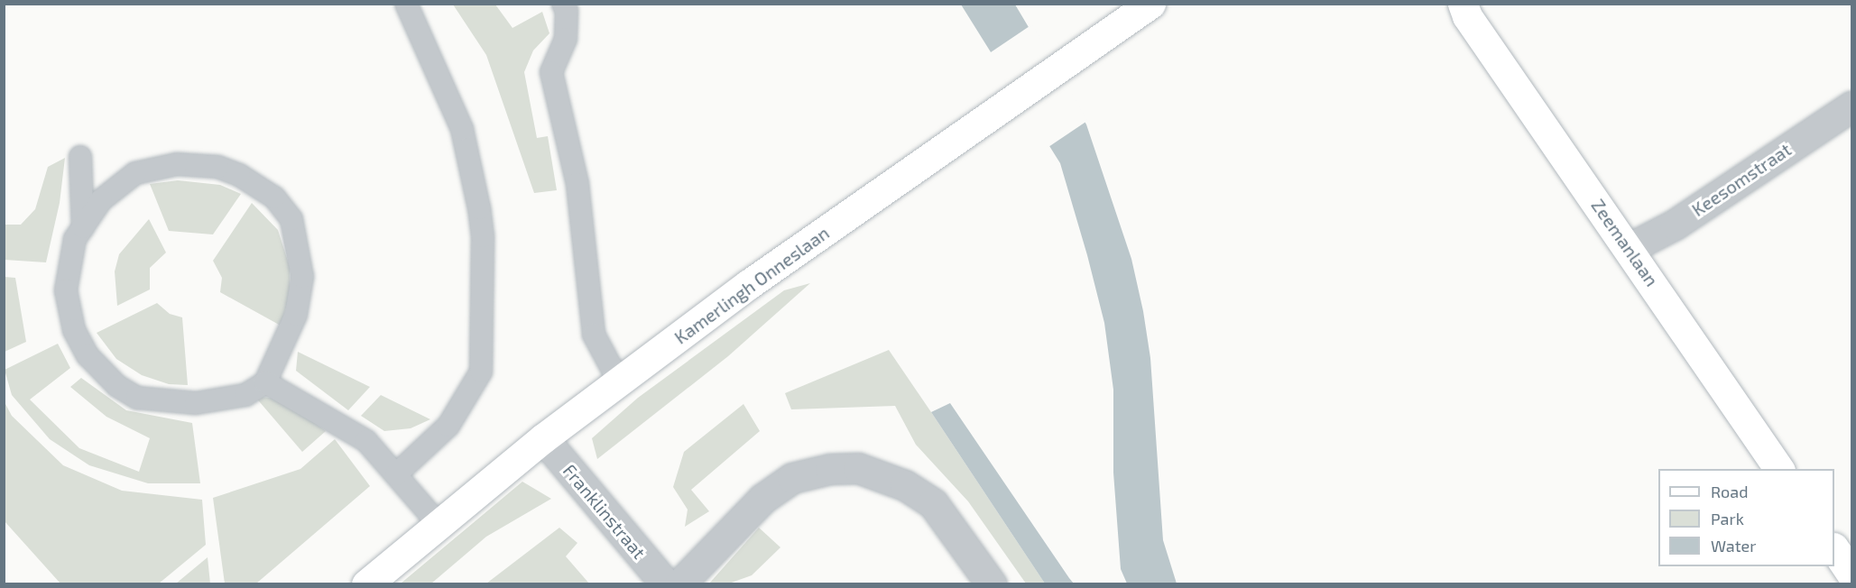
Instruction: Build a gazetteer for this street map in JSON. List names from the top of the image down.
{
  "streets": {
    "street": [
      "Keesomstraat",
      "Zeemanlaan",
      "Kamerlingh Onneslaan",
      "Franklinstraat"
    ]
  },
  "crossings": [
    ["Keesomstraat", "Zeemanlaan"],
    ["Kamerlingh Onneslaan", "Franklinstraat"]
  ],
  "legend": ["Road", "Park", "Water"]
}
